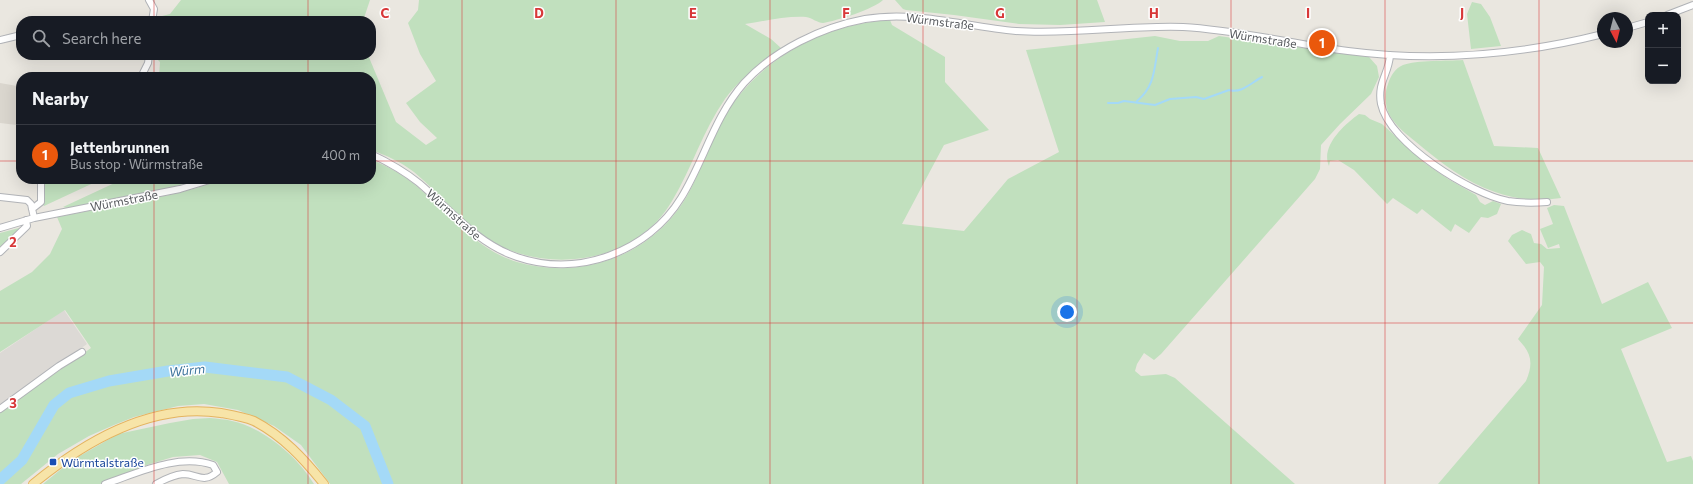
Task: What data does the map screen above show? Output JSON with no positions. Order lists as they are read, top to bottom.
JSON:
{
  "streets": {
    "street": ["Würmstraße"]
  },
  "water": ["Würm"],
  "places": {
    "transit": ["Würmtalstraße"]
  },
  "north": "bottom",
  "page": {
    "map_buttons": ["+", "−"],
    "search": "Search here",
    "pins": "1",
    "heading": "Nearby",
    "list": [
      {
        "mark": "1",
        "name": "Jettenbrunnen",
        "note": "Bus stop · Würmstraße",
        "value": "400 m"
      }
    ]
  },
  "grid": {
    "columns": [
      "C",
      "D",
      "E",
      "F",
      "G",
      "H",
      "I",
      "J"
    ],
    "rows": ["2", "3"]
  }
}
